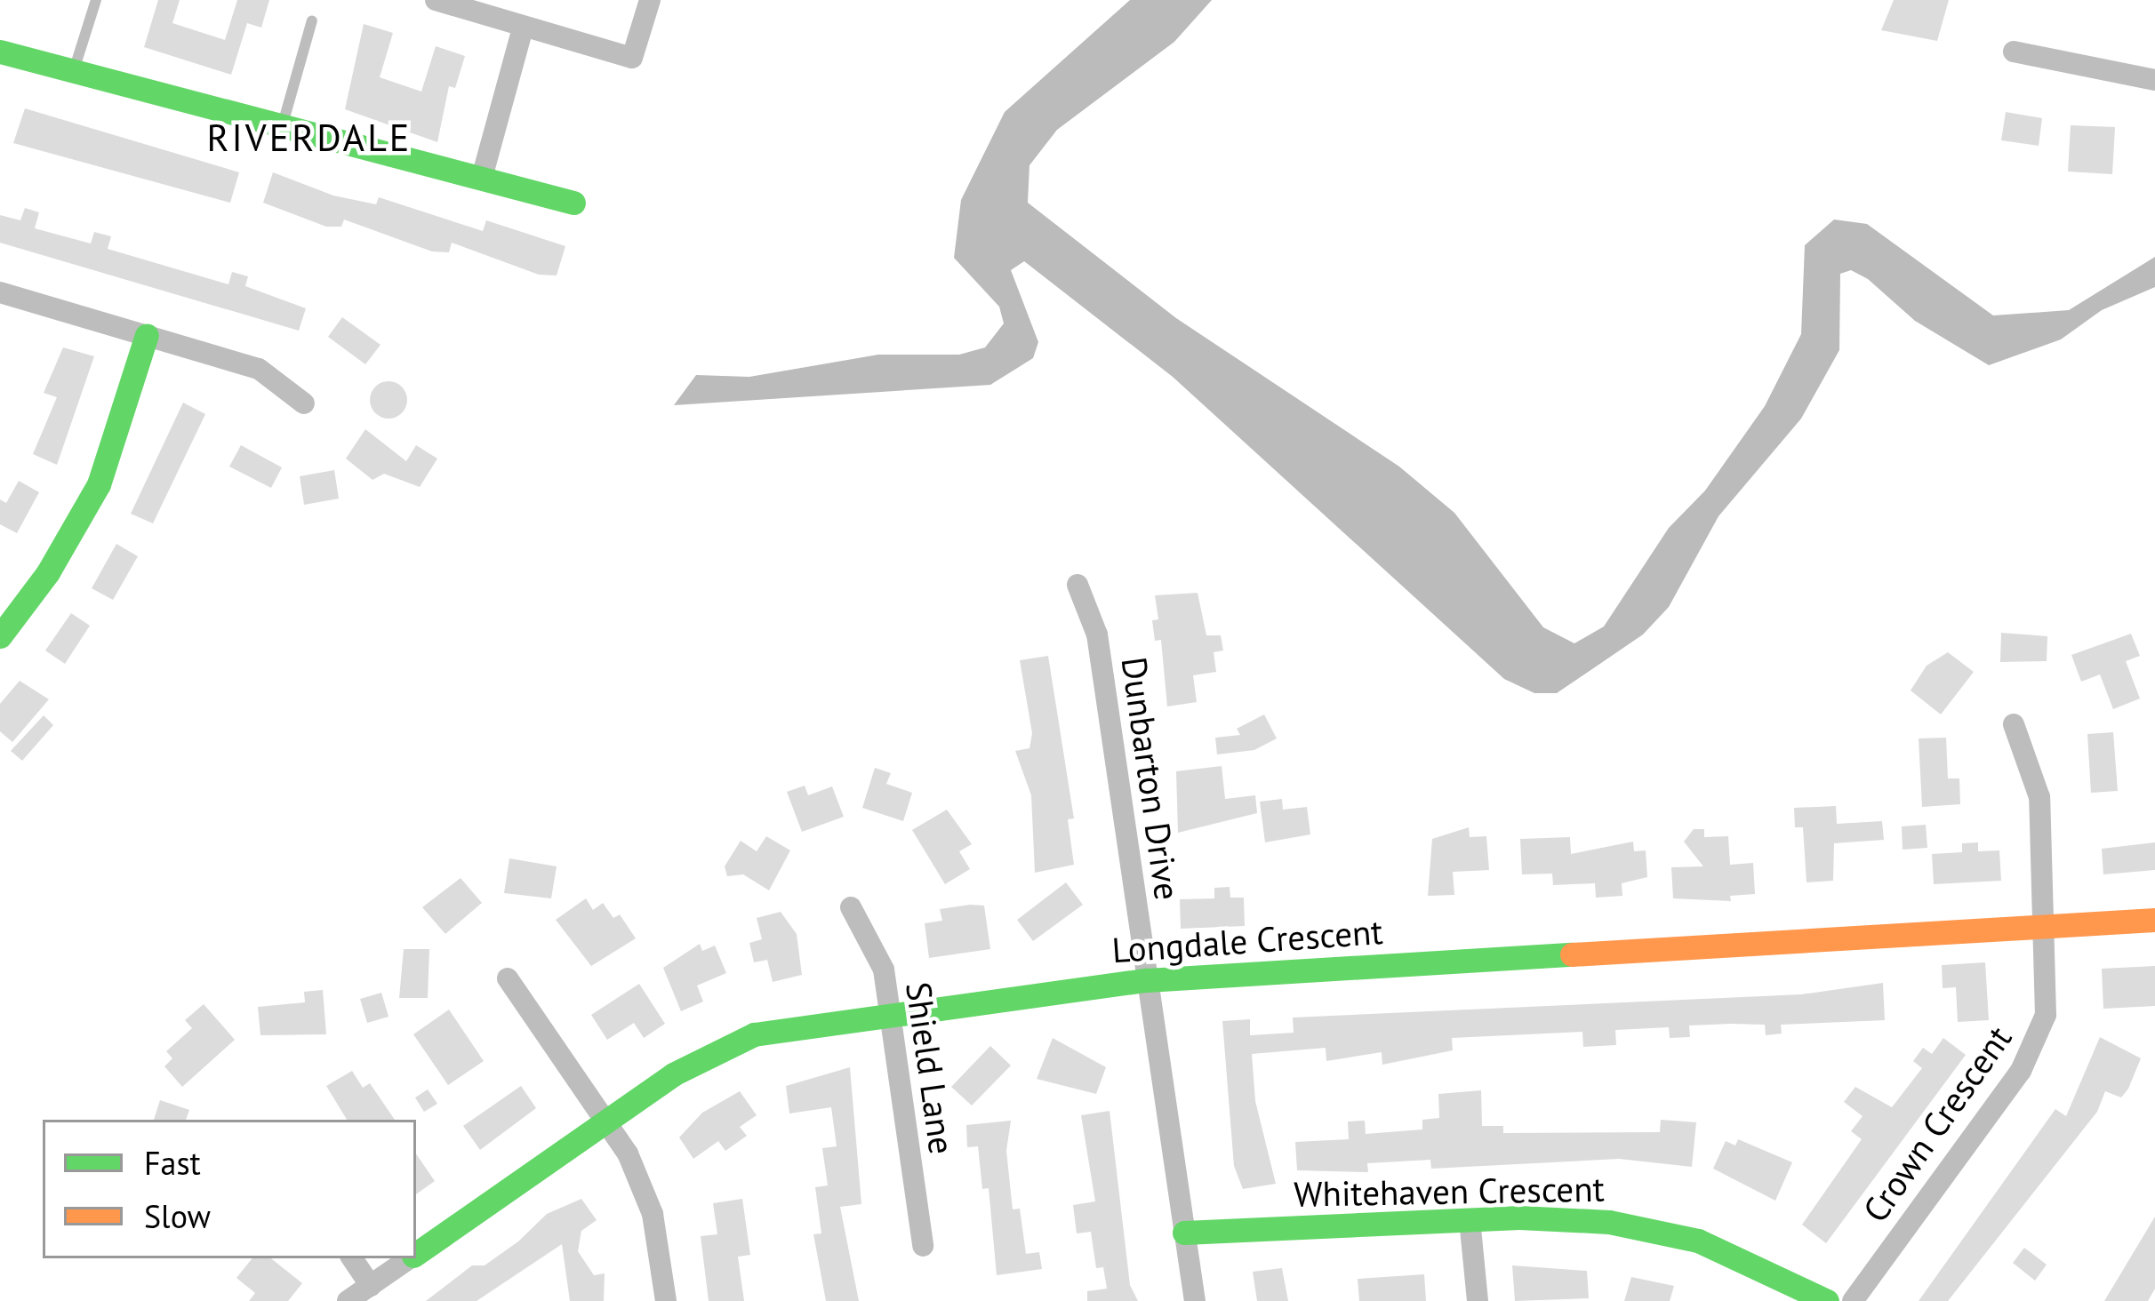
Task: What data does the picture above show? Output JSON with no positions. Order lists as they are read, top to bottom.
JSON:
{
  "streets": {
    "street": [
      "Dunbarton Drive",
      "Longdale Crescent",
      "Shield Lane",
      "Crown Crescent",
      "Whitehaven Crescent"
    ]
  },
  "crossings": [
    ["Dunbarton Drive", "Longdale Crescent"],
    ["Dunbarton Drive", "Whitehaven Crescent"],
    ["Longdale Crescent", "Shield Lane"],
    ["Longdale Crescent", "Crown Crescent"]
  ],
  "districts": ["RIVERDALE"],
  "legend": ["Fast", "Slow"]
}
